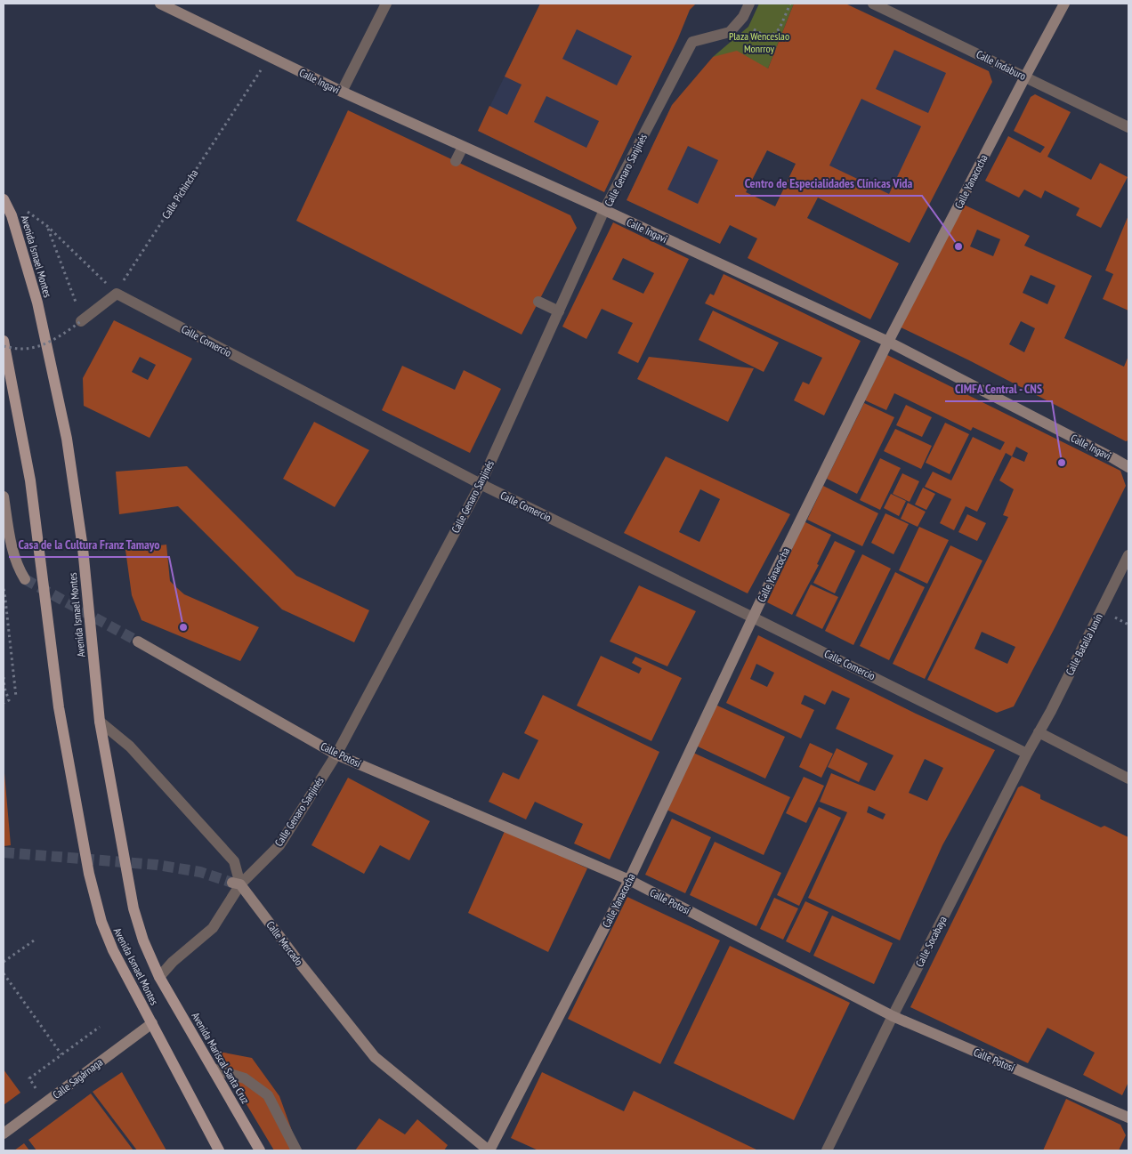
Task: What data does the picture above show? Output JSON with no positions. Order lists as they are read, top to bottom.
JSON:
{
  "streets": {
    "main road": ["Avenida Ismael Montes", "Avenida Mariscal Santa Cruz"],
    "street": [
      "Calle Indaburo",
      "Calle Ingavi",
      "Calle Genaro Sanjinés",
      "Calle Yanacocha",
      "Calle Comercio",
      "Calle Batalla Junín",
      "Calle Potosí",
      "Calle Socabaya",
      "Calle Mercado",
      "Calle Sagárnaga"
    ],
    "path": ["Calle Pichincha"]
  },
  "crossings": [
    ["Calle Indaburo", "Calle Yanacocha"],
    ["Calle Ingavi", "Calle Genaro Sanjinés"],
    ["Calle Ingavi", "Calle Yanacocha"],
    ["Calle Ingavi", "Calle Pichincha"],
    ["Calle Genaro Sanjinés", "Avenida Ismael Montes"],
    ["Calle Genaro Sanjinés", "Calle Comercio"],
    ["Calle Genaro Sanjinés", "Calle Potosí"],
    ["Calle Genaro Sanjinés", "Calle Mercado"],
    ["Calle Genaro Sanjinés", "Avenida Mariscal Santa Cruz"],
    ["Calle Yanacocha", "Calle Comercio"],
    ["Calle Yanacocha", "Calle Potosí"],
    ["Calle Yanacocha", "Calle Mercado"],
    ["Calle Pichincha", "Calle Comercio"],
    ["Avenida Ismael Montes", "Calle Mercado"],
    ["Avenida Ismael Montes", "Avenida Mariscal Santa Cruz"],
    ["Avenida Ismael Montes", "Calle Sagárnaga"],
    ["Calle Comercio", "Calle Socabaya"],
    ["Calle Batalla Junín", "Calle Socabaya"],
    ["Calle Potosí", "Calle Socabaya"]
  ],
  "parks": ["Plaza Wenceslao Monrroy"],
  "places": ["Centro de Especialidades Clínicas Vida", "CIMFA Central - CNS", "Casa de la Cultura Franz Tamayo"]
}
